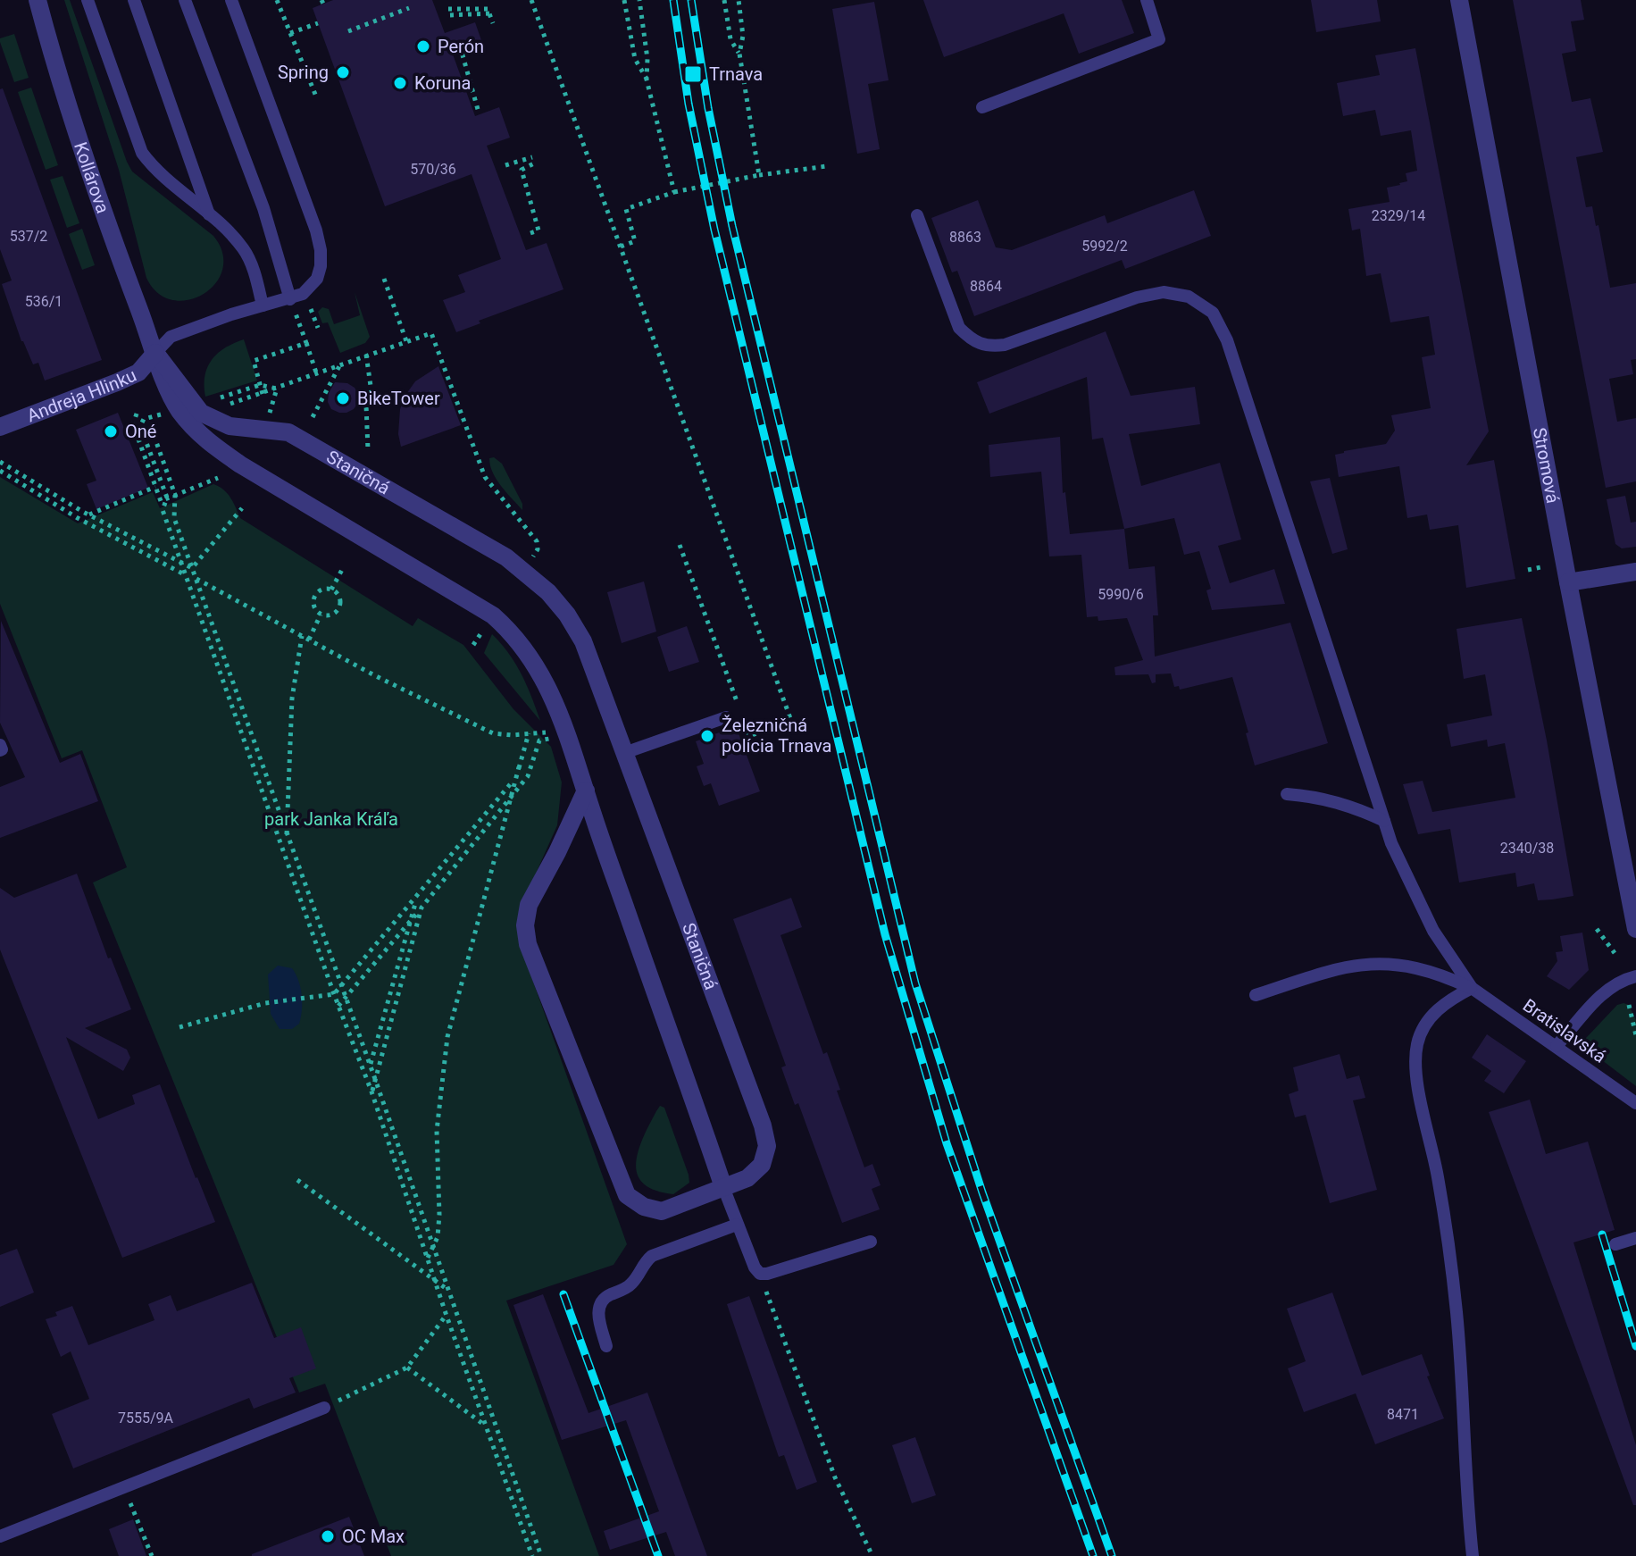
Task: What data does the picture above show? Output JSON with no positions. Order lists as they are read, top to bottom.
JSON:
{
  "streets": {
    "street": [
      "Kollárova",
      "Andreja Hlinku",
      "Stromová",
      "Staničná"
    ],
    "lane": ["Bratislavská"]
  },
  "crossings": [
    ["Kollárova", "Andreja Hlinku"],
    ["Kollárova", "Staničná"],
    ["Andreja Hlinku", "Staničná"]
  ],
  "parks": ["park Janka Kráľa"],
  "places": {
    "other": [
      "Perón",
      "Spring",
      "Koruna",
      "BikeTower",
      "Oné",
      "Železničná polícia Trnava",
      "OC Max"
    ],
    "transit": ["Trnava"]
  },
  "house_numbers": [
    "570/36",
    "2329/14",
    "537/2",
    "8863",
    "5992/2",
    "8864",
    "536/1",
    "5990/6",
    "2340/38",
    "8471",
    "7555/9A"
  ]
}
